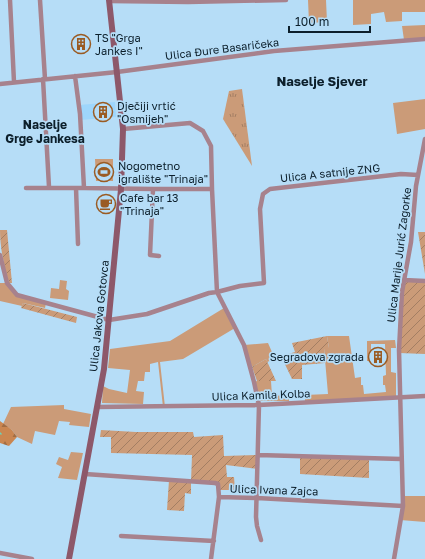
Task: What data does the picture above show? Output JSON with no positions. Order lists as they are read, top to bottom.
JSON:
{
  "streets": {
    "street": [
      "Ulica Đure Basaričeka",
      "Ulica A satnije ZNG",
      "Ulica Marije Jurić Zagorke",
      "Ulica Jakova Gotovca",
      "Ulica Kamila Kolba",
      "Ulica Ivana Zajca"
    ]
  },
  "crossings": [
    ["Ulica Đure Basaričeka", "Ulica Jakova Gotovca"],
    ["Ulica A satnije ZNG", "Ulica Marije Jurić Zagorke"],
    ["Ulica Marije Jurić Zagorke", "Ulica Kamila Kolba"],
    ["Ulica Marije Jurić Zagorke", "Ulica Ivana Zajca"],
    ["Ulica Jakova Gotovca", "Ulica Kamila Kolba"],
    ["Ulica Jakova Gotovca", "Ulica Ivana Zajca"]
  ],
  "districts": ["Naselje Sjever", "Naselje Grge Jankesa"],
  "places": {
    "building": ["TS \"Grga Jankes I\"", "Dječiji vrtić \"Osmijeh\"", "Segradova zgrada"],
    "sports": ["Nogometno igralište \"Trinaja\""],
    "cafe": ["Cafe bar 13 \"Trinaja\""]
  },
  "scale_bar": "100 m"
}
